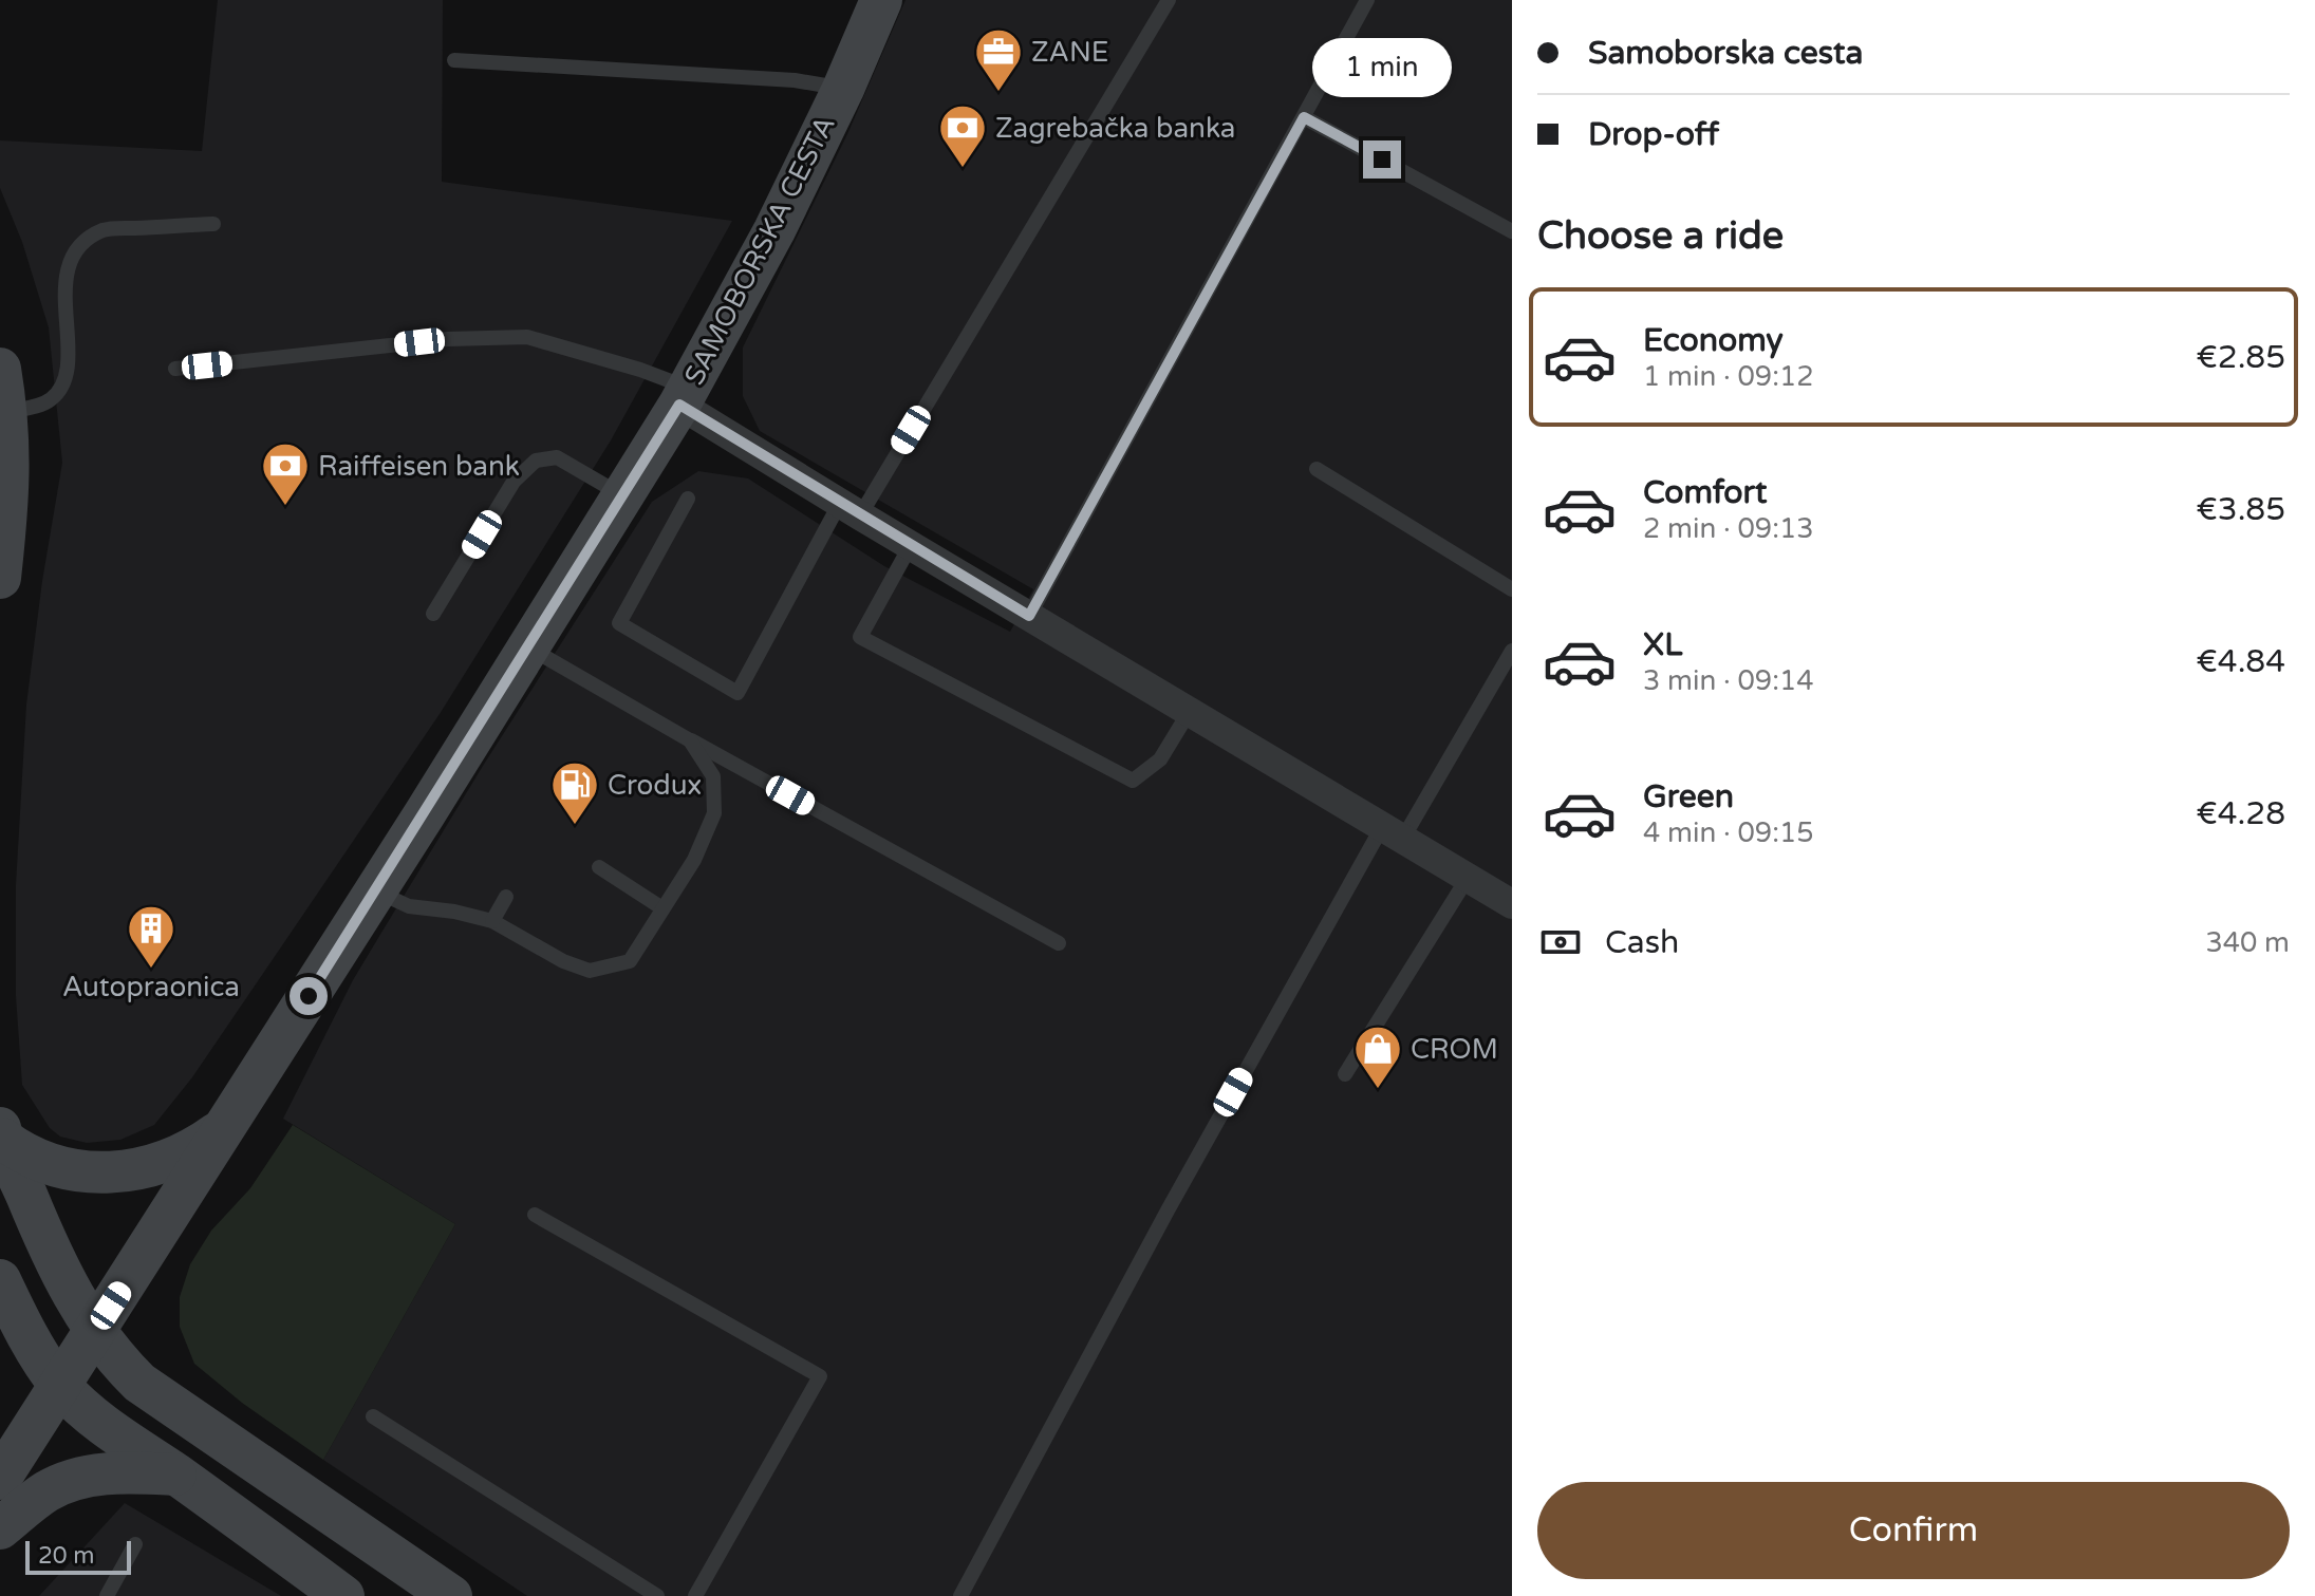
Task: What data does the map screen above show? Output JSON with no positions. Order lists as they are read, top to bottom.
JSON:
{
  "streets": {
    "main road": ["SAMOBORSKA CESTA"]
  },
  "places": {
    "office": ["ZANE"],
    "bank": ["Zagrebačka banka", "Raiffeisen bank"],
    "fuel station": ["Crodux"],
    "building": ["Autopraonica"],
    "shop": ["CROM"]
  },
  "scale_bar": "20 m",
  "page": {
    "banner": ["Samoborska cesta", "Drop-off"],
    "bubble": "1 min",
    "heading": "Choose a ride",
    "list": [
      {
        "name": "Economy",
        "note": "1 min · 09:12",
        "value": "€2.85"
      },
      {
        "name": "Comfort",
        "note": "2 min · 09:13",
        "value": "€3.85"
      },
      {
        "name": "XL",
        "note": "3 min · 09:14",
        "value": "€4.84"
      },
      {
        "name": "Green",
        "note": "4 min · 09:15",
        "value": "€4.28"
      }
    ],
    "pay": ["Cash", "340 m"],
    "buttons": "Confirm",
    "scale": "20 m"
  }
}
